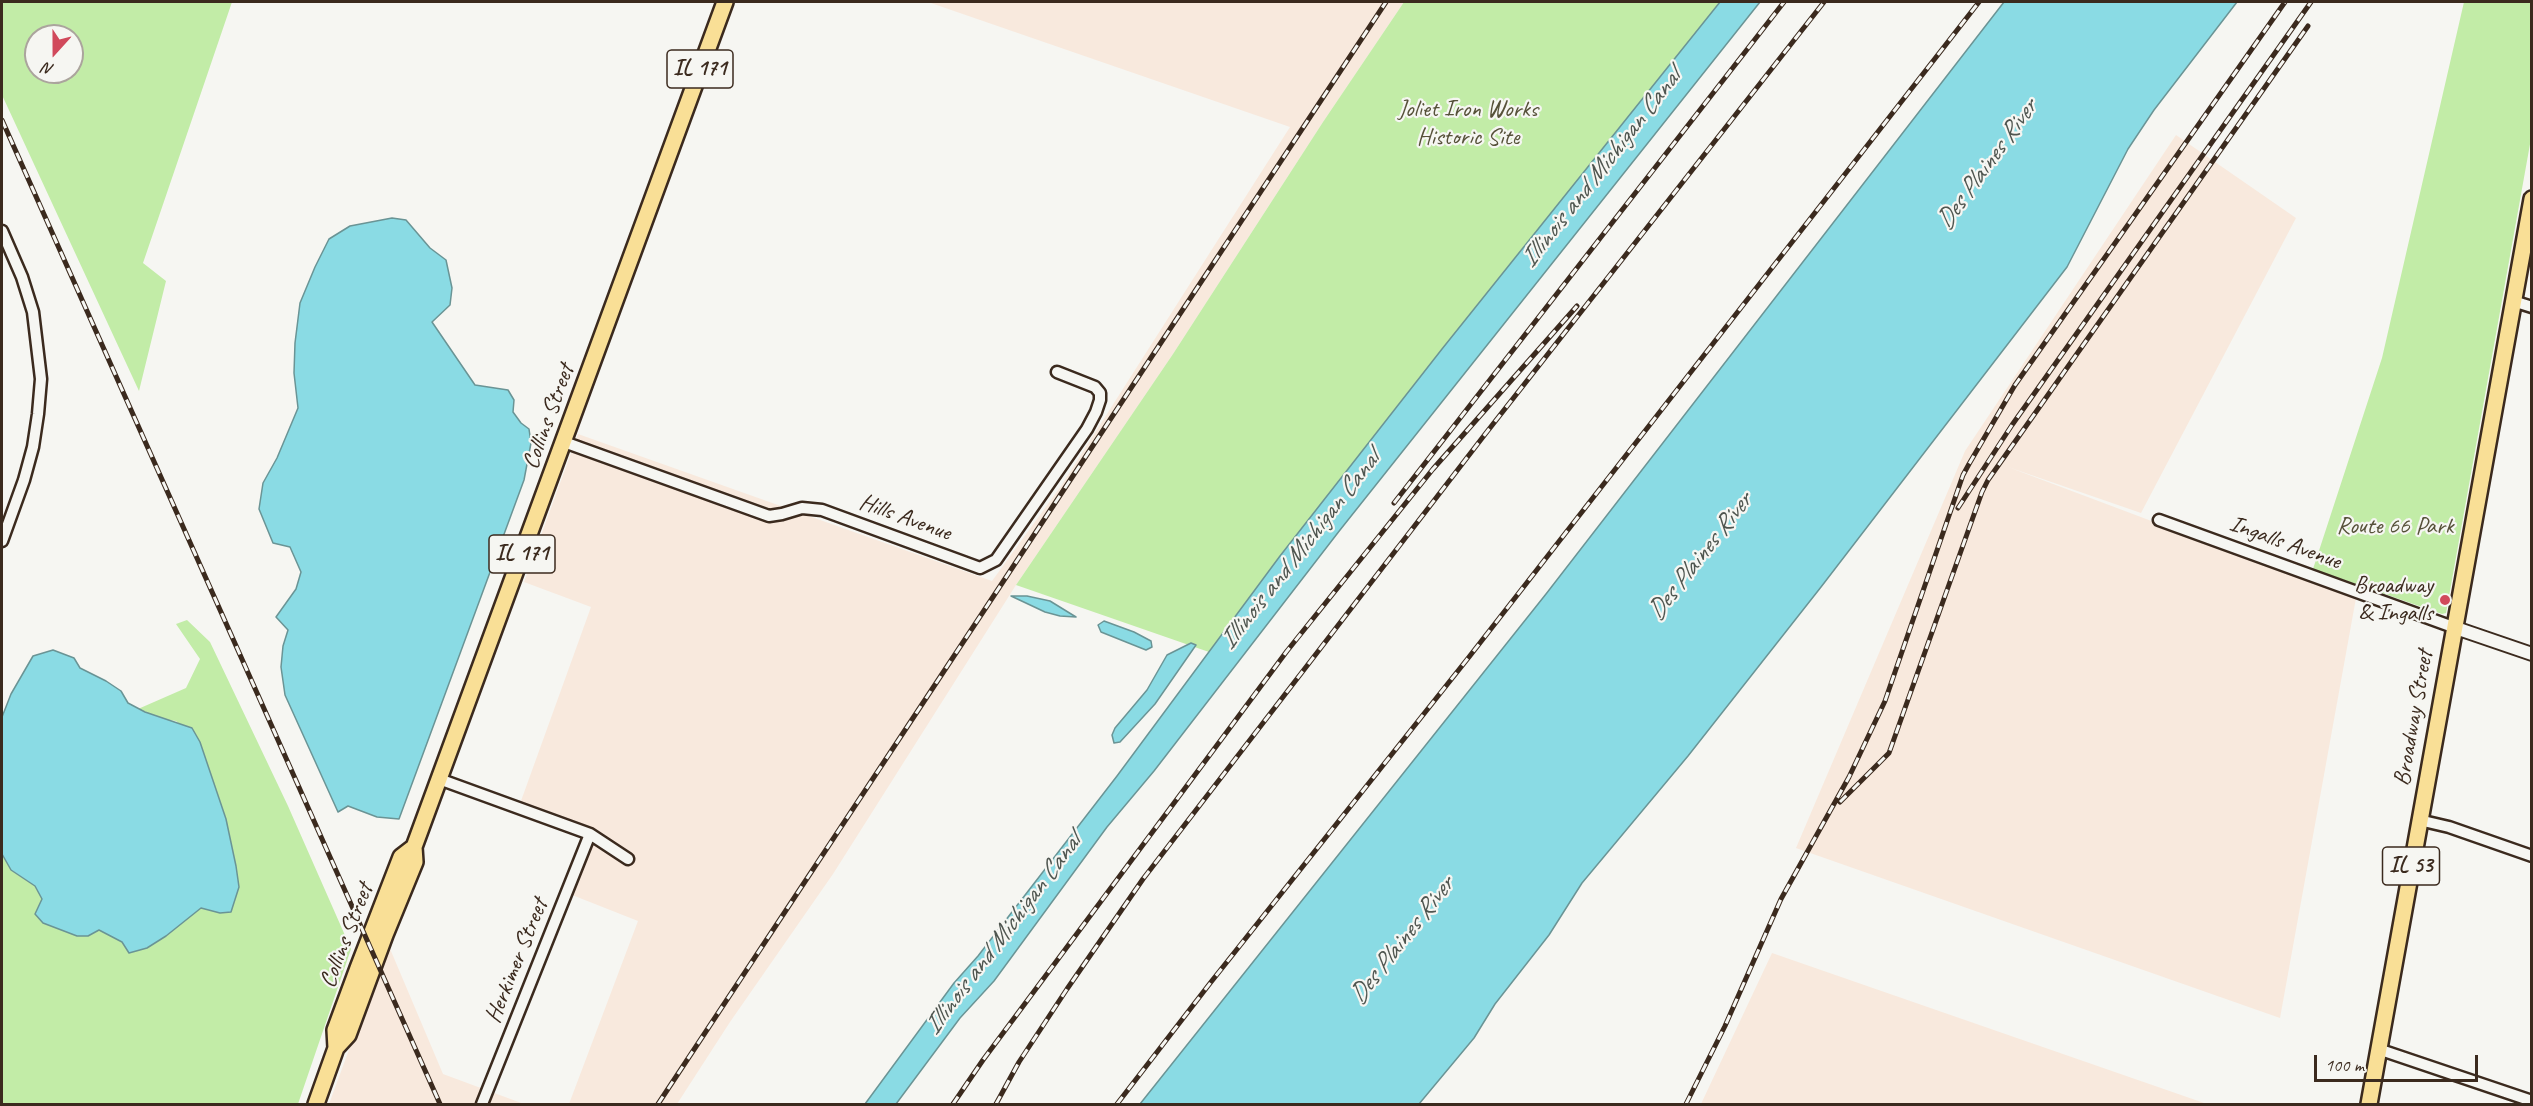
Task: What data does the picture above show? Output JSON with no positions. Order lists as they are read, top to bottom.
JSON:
{
  "streets": {
    "main road": [
      "IL 171",
      "Collins Street",
      "Broadway Street",
      "IL 53"
    ],
    "street": ["Hills Avenue", "Ingalls Avenue", "Herkimer Street"]
  },
  "crossings": [
    ["Collins Street", "Hills Avenue"],
    ["Ingalls Avenue", "Broadway Street"]
  ],
  "water": ["Des Plaines River", "Illinois and Michigan Canal"],
  "parks": ["Joliet Iron Works Historic Site", "Route 66 Park"],
  "places": ["Broadway & Ingalls"],
  "scale_bar": "100 m",
  "north": "bottom"
}
